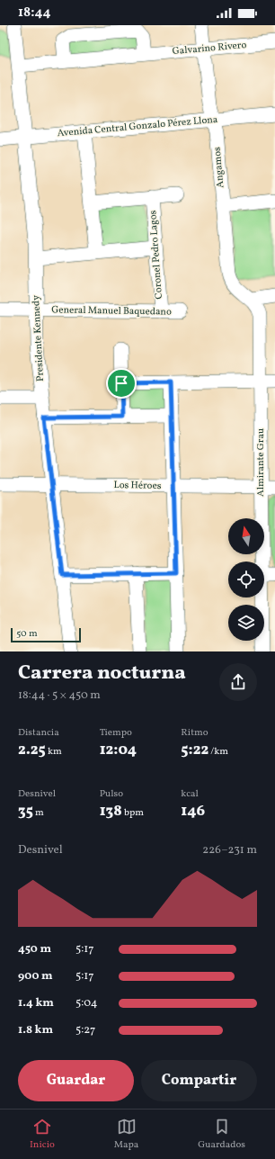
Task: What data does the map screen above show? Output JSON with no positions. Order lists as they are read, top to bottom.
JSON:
{
  "streets": {
    "street": [
      "Galvarino Rivero",
      "Avenida Central Gonzalo Pérez Llona",
      "Angamos",
      "Coronel Pedro Lagos",
      "General Manuel Baquedano",
      "Presidente Kennedy",
      "Almirante Grau",
      "Los Héroes"
    ]
  },
  "crossings": [
    ["Galvarino Rivero", "Angamos"],
    ["Galvarino Rivero", "Presidente Kennedy"],
    ["Avenida Central Gonzalo Pérez Llona", "Angamos"],
    ["Avenida Central Gonzalo Pérez Llona", "Presidente Kennedy"],
    ["Angamos", "Almirante Grau"],
    ["Coronel Pedro Lagos", "General Manuel Baquedano"],
    ["General Manuel Baquedano", "Presidente Kennedy"],
    ["Presidente Kennedy", "Los Héroes"],
    ["Almirante Grau", "Los Héroes"]
  ],
  "scale_bar": "50 m",
  "north": "top",
  "page": {
    "status": "18:44",
    "scale": "50 m",
    "heading": ["Carrera nocturna", "18:44 · 5 × 450 m"],
    "stats": [
      ["Distancia", "2.25 km"],
      ["Tiempo", "12:04"],
      ["Ritmo", "5:22 /km"],
      ["Desnivel", "35 m"],
      ["Pulso", "138 bpm"],
      ["kcal", "146"]
    ],
    "chart": ["Desnivel", "226–231 m"],
    "list": [
      {
        "name": "450 m",
        "note": "5:17"
      },
      {
        "name": "900 m",
        "note": "5:17"
      },
      {
        "name": "1.4 km",
        "note": "5:04"
      },
      {
        "name": "1.8 km",
        "note": "5:27"
      }
    ],
    "buttons": ["Guardar", "Compartir"],
    "tabs": ["Inicio", "Mapa", "Guardados"]
  }
}
